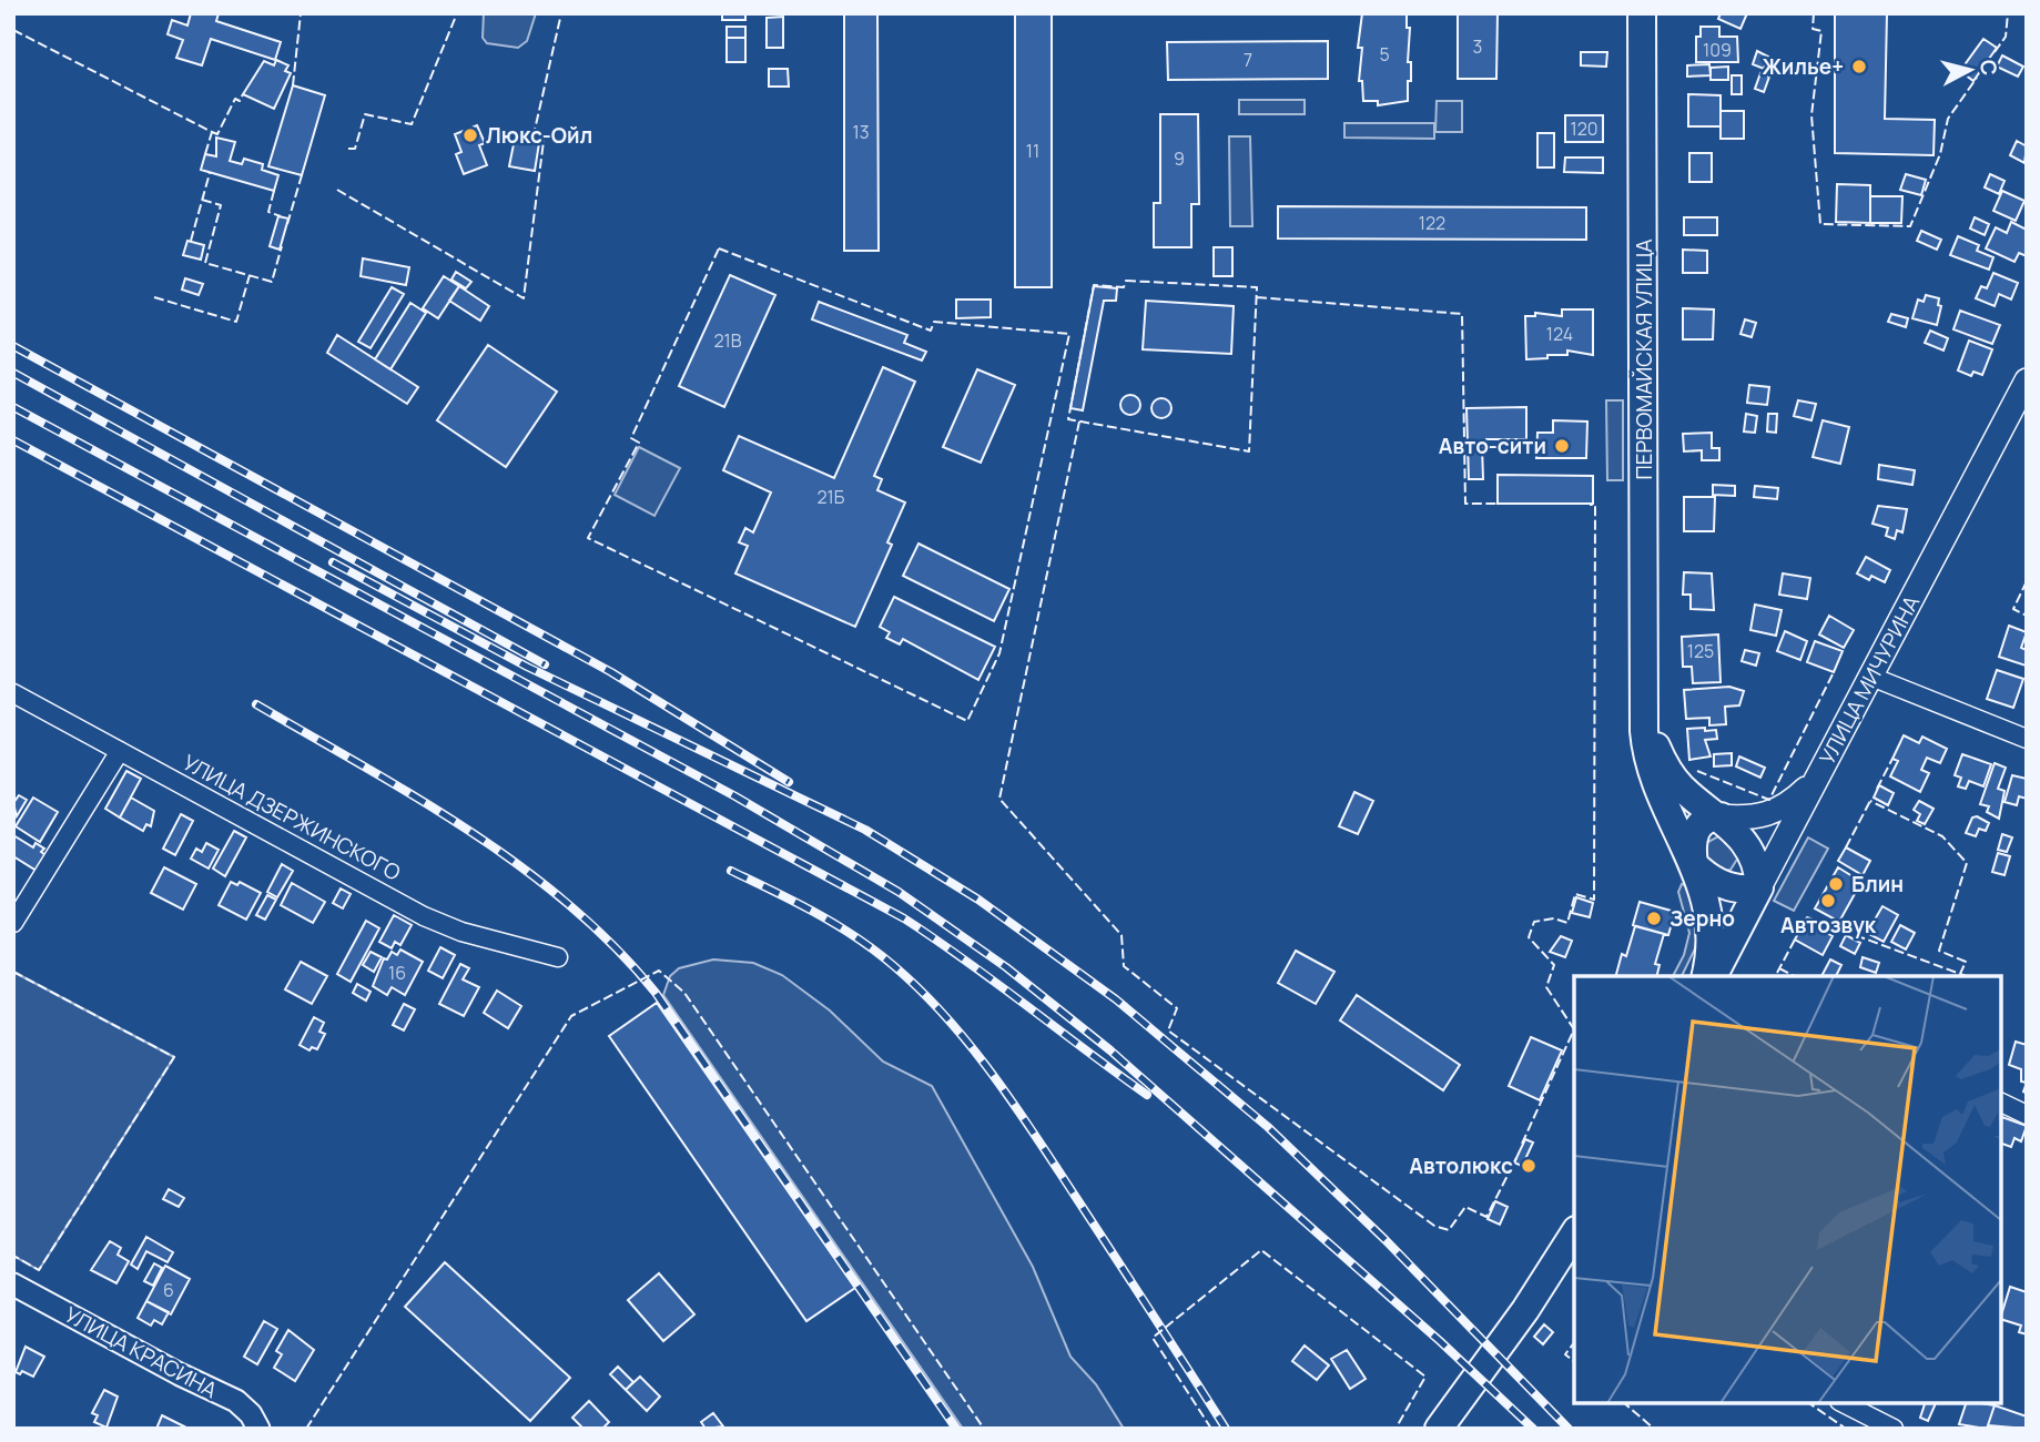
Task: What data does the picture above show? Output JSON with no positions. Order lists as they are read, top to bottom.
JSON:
{
  "streets": {
    "main road": ["ПЕРВОМАЙСКАЯ УЛИЦА", "УЛИЦА МИЧУРИНА"],
    "street": ["УЛИЦА ДЗЕРЖИНСКОГО", "УЛИЦА КРАСИНА"]
  },
  "crossings": [
    ["ПЕРВОМАЙСКАЯ УЛИЦА", "УЛИЦА МИЧУРИНА"]
  ],
  "places": [
    "Жилье+",
    "Люкс-Ойл",
    "Авто-сити",
    "Блин",
    "Автозвук",
    "Зерно",
    "Автолюкс"
  ],
  "house_numbers": [
    "3",
    "109",
    "5",
    "7",
    "120",
    "13",
    "11",
    "9",
    "122",
    "124",
    "21В",
    "21Б",
    "125",
    "16",
    "6"
  ],
  "north": "right"
}
